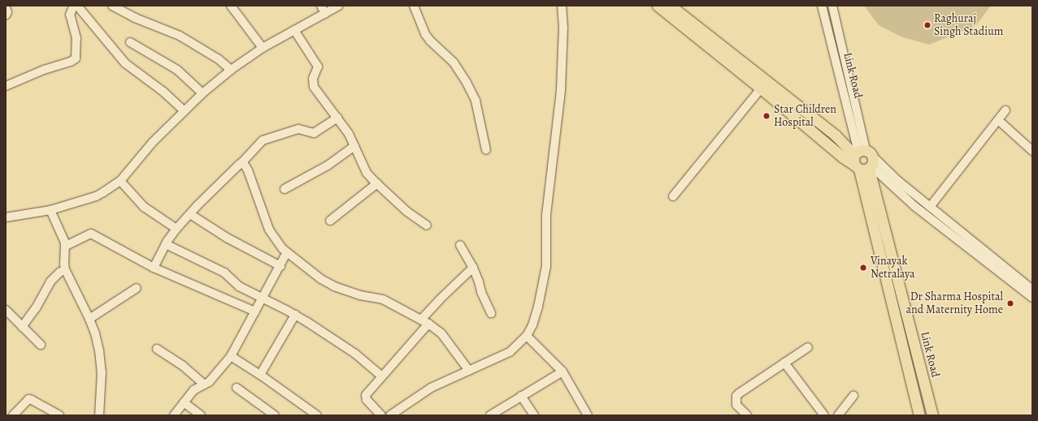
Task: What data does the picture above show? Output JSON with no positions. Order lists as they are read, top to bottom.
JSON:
{
  "streets": {
    "main road": ["Link Road"]
  },
  "places": [
    "Raghuraj Singh Stadium",
    "Star Children Hospital",
    "Vinayak Netralaya",
    "Dr Sharma Hospital and Maternity Home"
  ]
}
